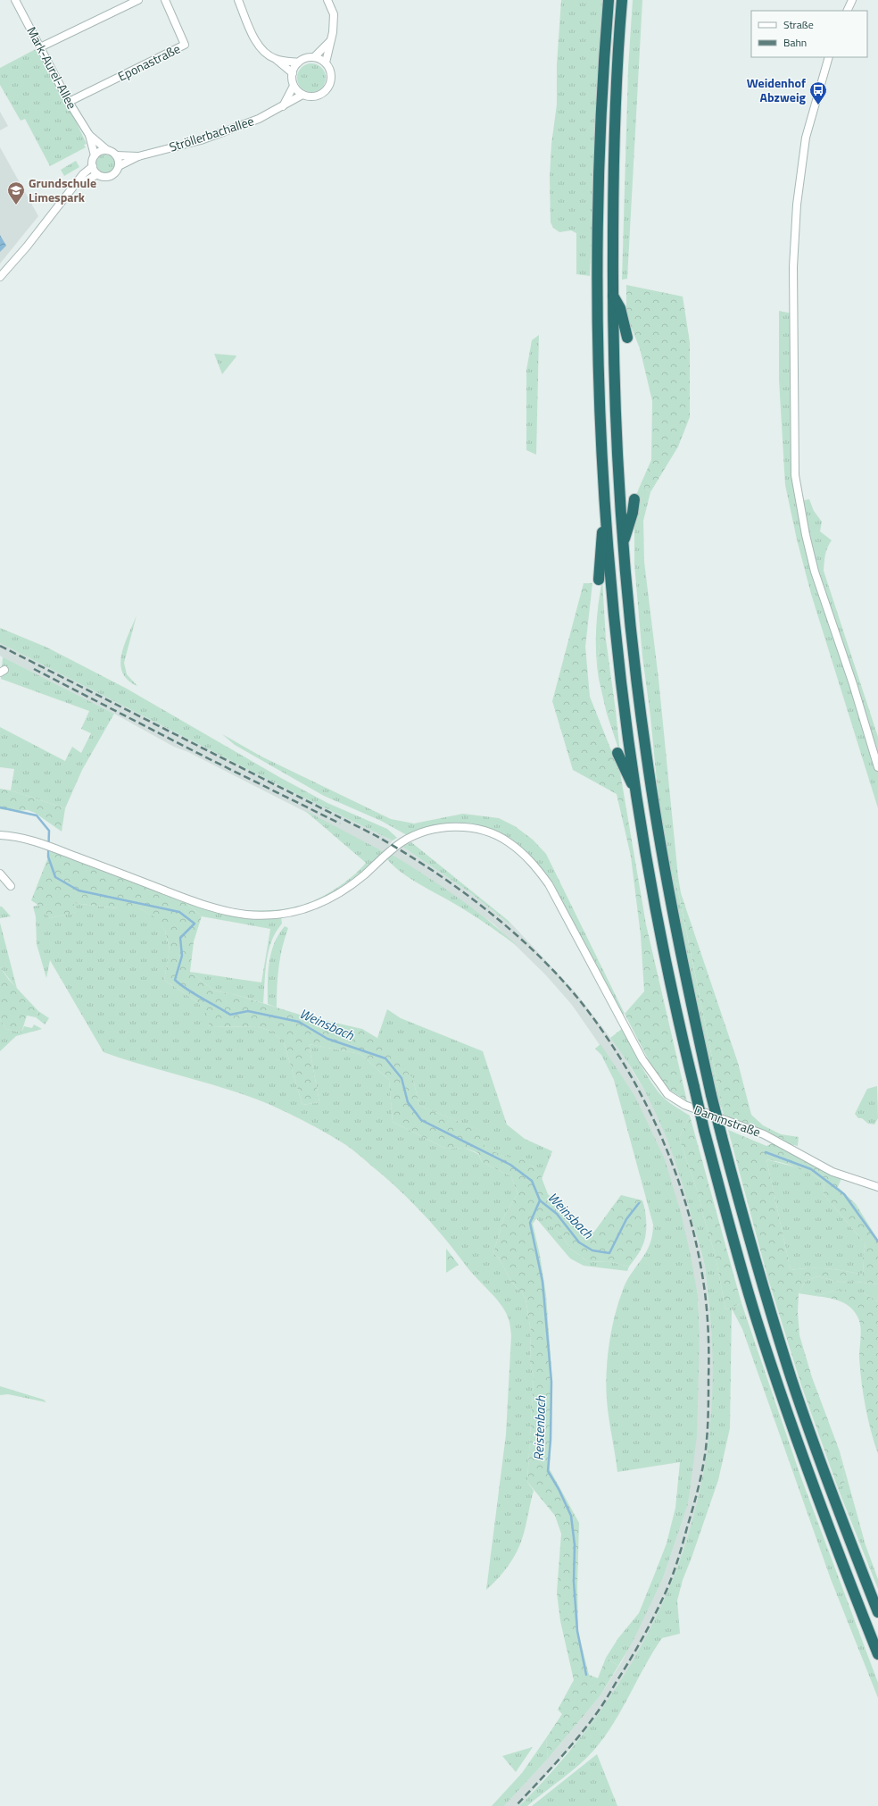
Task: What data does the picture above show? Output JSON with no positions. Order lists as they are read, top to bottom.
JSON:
{
  "streets": {
    "street": [
      "Eponastraße",
      "Mark-Aurel-Allee",
      "Ströllerbachallee",
      "Dammstraße"
    ]
  },
  "crossings": [
    ["Eponastraße", "Mark-Aurel-Allee"],
    ["Mark-Aurel-Allee", "Ströllerbachallee"]
  ],
  "water": ["Weinsbach", "Reistenbach"],
  "places": {
    "bus stop": ["Weidenhof Abzweig"],
    "school or university": ["Grundschule Limespark"]
  },
  "legend": ["Straße", "Bahn"]
}
